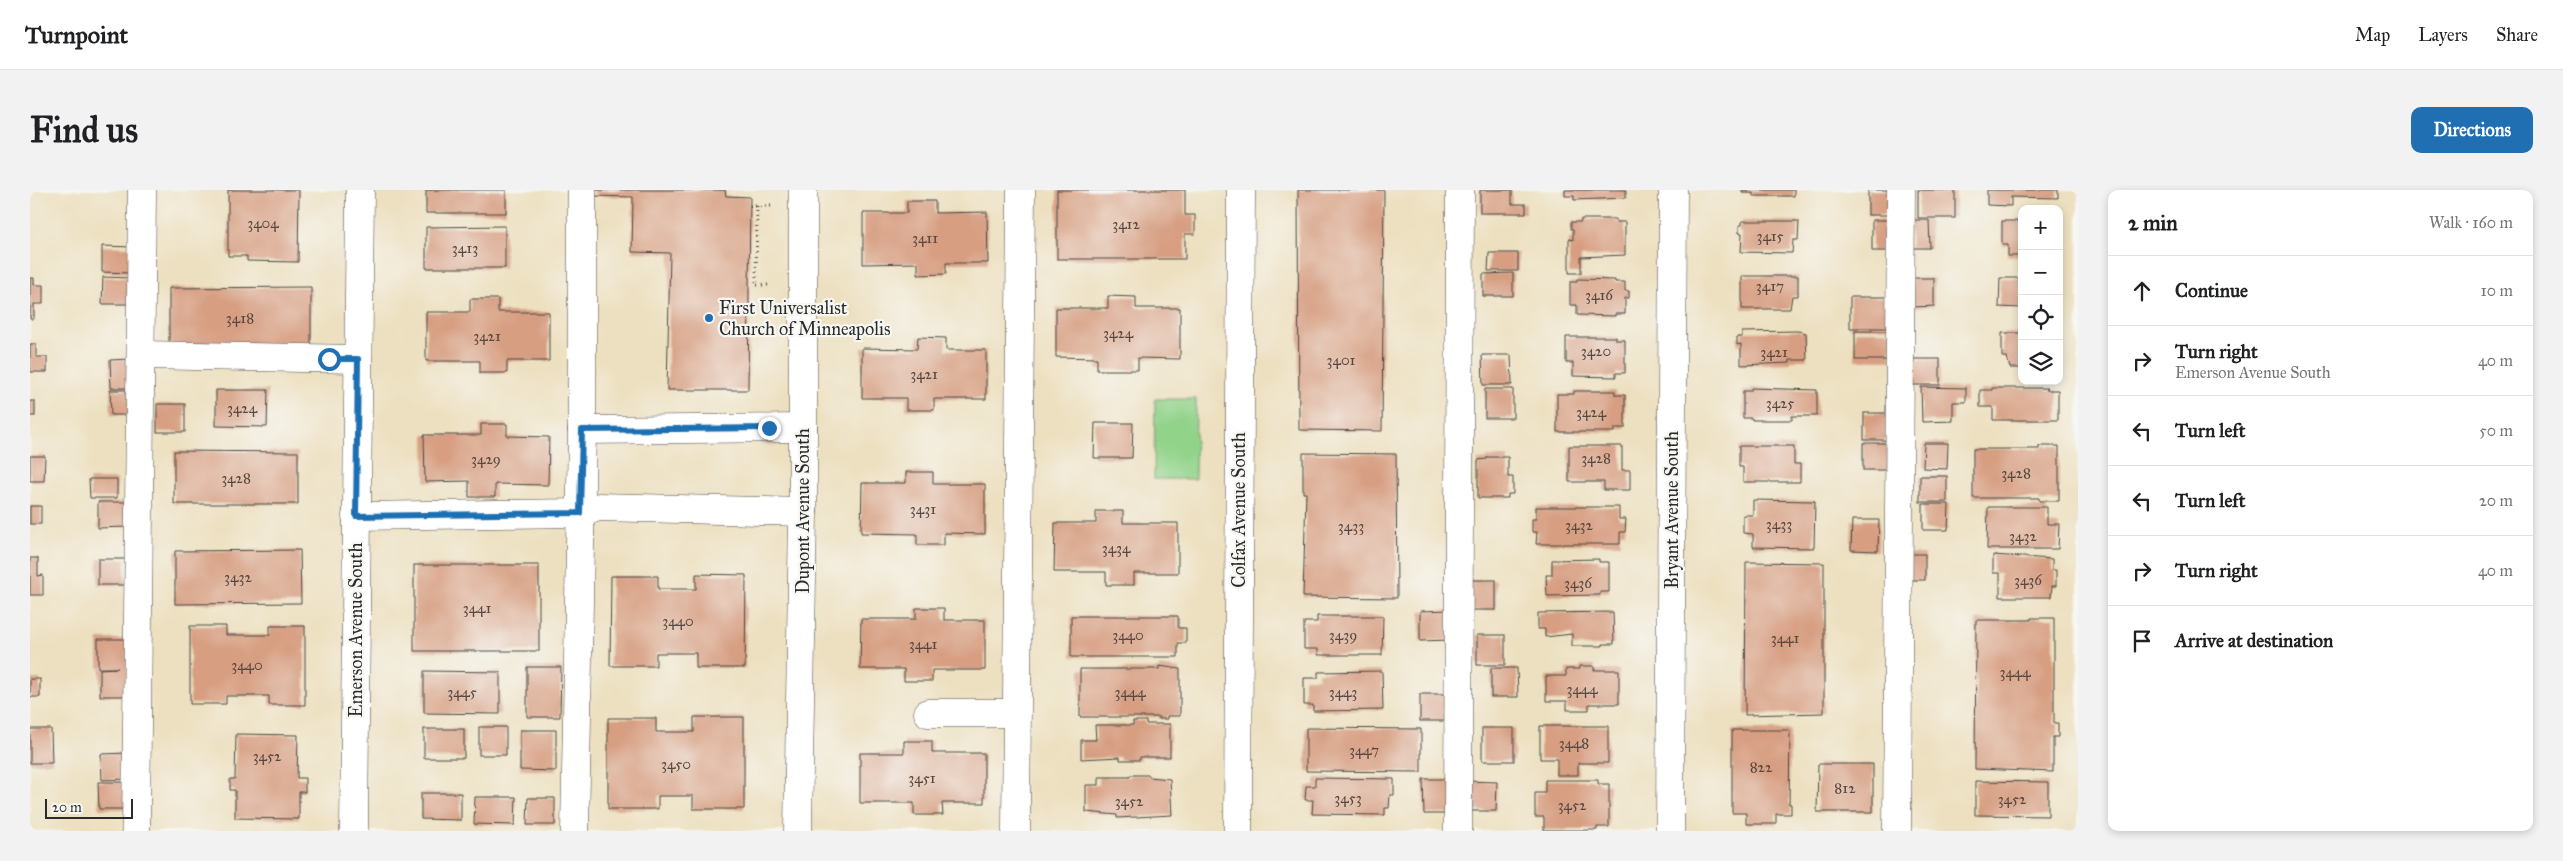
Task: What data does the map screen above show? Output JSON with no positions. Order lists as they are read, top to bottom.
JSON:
{
  "streets": {
    "street": [
      "Colfax Avenue South",
      "Bryant Avenue South",
      "Dupont Avenue South",
      "Emerson Avenue South"
    ]
  },
  "places": ["First Universalist Church of Minneapolis"],
  "house_numbers": [
    "3404",
    "3412",
    "3415",
    "3411",
    "3413",
    "3417",
    "3416",
    "3418",
    "3424",
    "3421",
    "3420",
    "3421",
    "3401",
    "3421",
    "3425",
    "3424",
    "3424",
    "3428",
    "3429",
    "3428",
    "3428",
    "3431",
    "3433",
    "3432",
    "3433",
    "3432",
    "3434",
    "3432",
    "3436",
    "3436",
    "3441",
    "3440",
    "3440",
    "3439",
    "3441",
    "3441",
    "3440",
    "3444",
    "3444",
    "3445",
    "3444",
    "3443",
    "3448",
    "3447",
    "3452",
    "3450",
    "822",
    "3451",
    "812",
    "3453",
    "3452",
    "3452",
    "3452"
  ],
  "scale_bar": "20 m",
  "page": {
    "header": "Turnpoint",
    "nav": ["Map", "Layers", "Share"],
    "buttons": "Directions",
    "title": "Find us",
    "heading": ["2 min", "Walk · 160 m"],
    "map_buttons": ["+", "−"],
    "list": [
      ["Continue", "10 m"],
      ["Turn right", "Emerson Avenue South", "40 m"],
      ["Turn left", "50 m"],
      ["Turn left", "20 m"],
      ["Turn right", "40 m"],
      "Arrive at destination"
    ],
    "scale": "20 m"
  }
}
